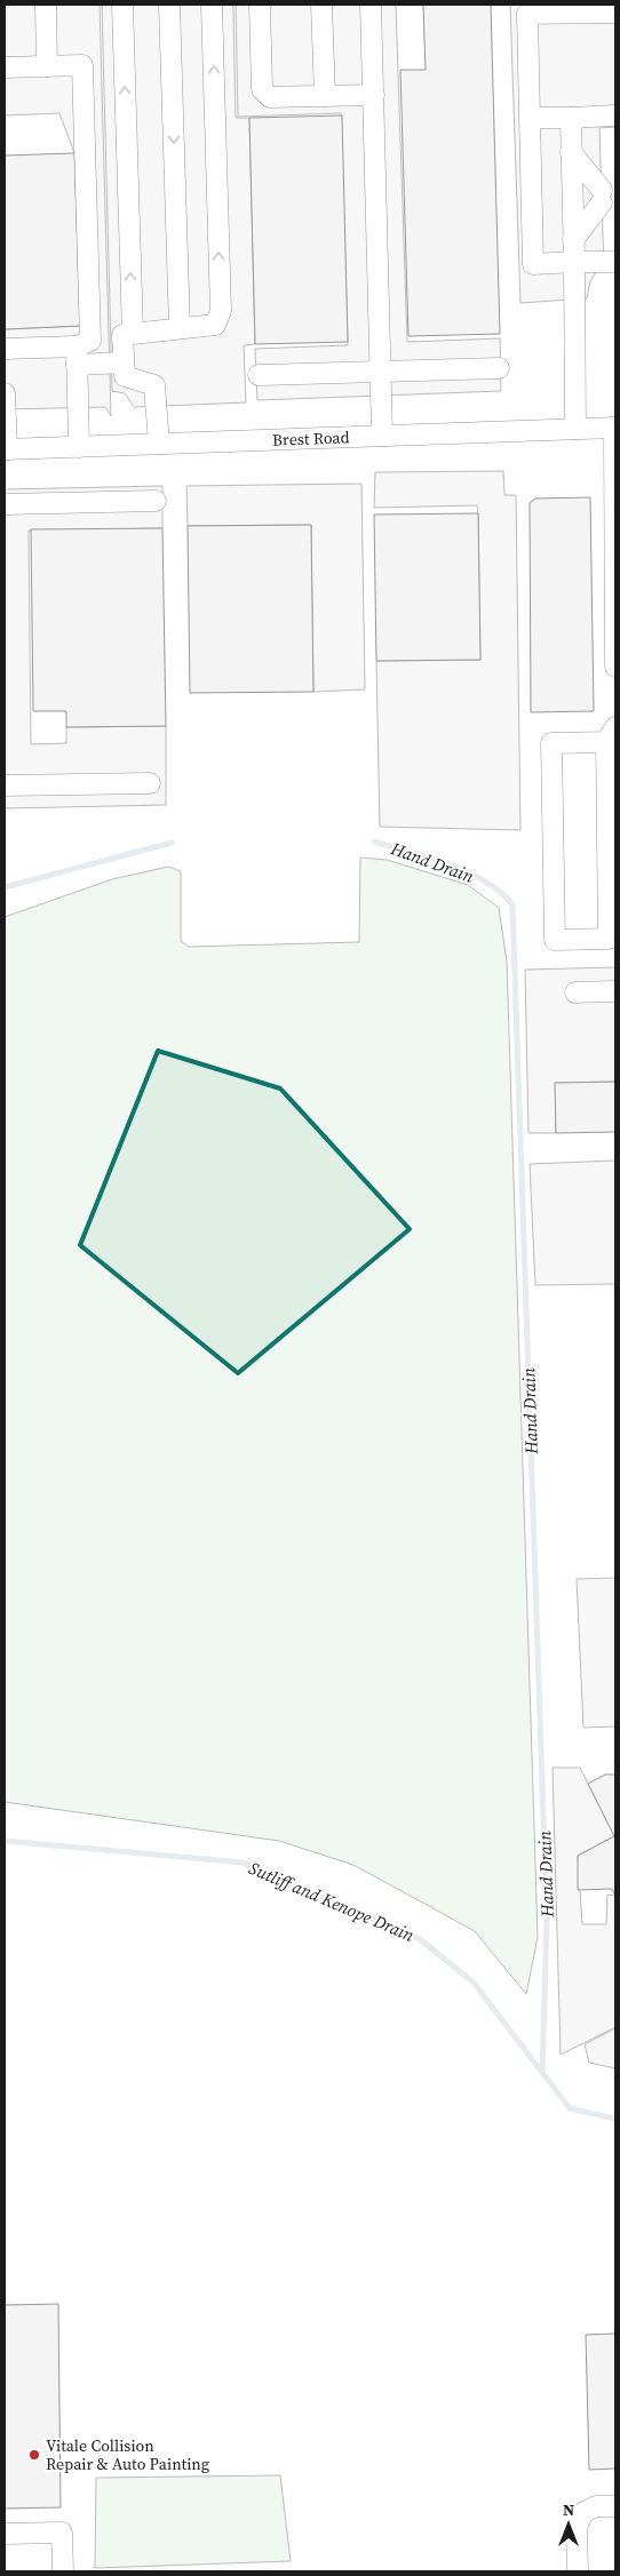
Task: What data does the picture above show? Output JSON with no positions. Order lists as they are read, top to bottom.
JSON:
{
  "streets": {
    "street": ["Brest Road"]
  },
  "water": ["Hand Drain", "Sutliff and Kenope Drain"],
  "places": ["Vitale Collision Repair & Auto Painting"],
  "north": "top"
}
